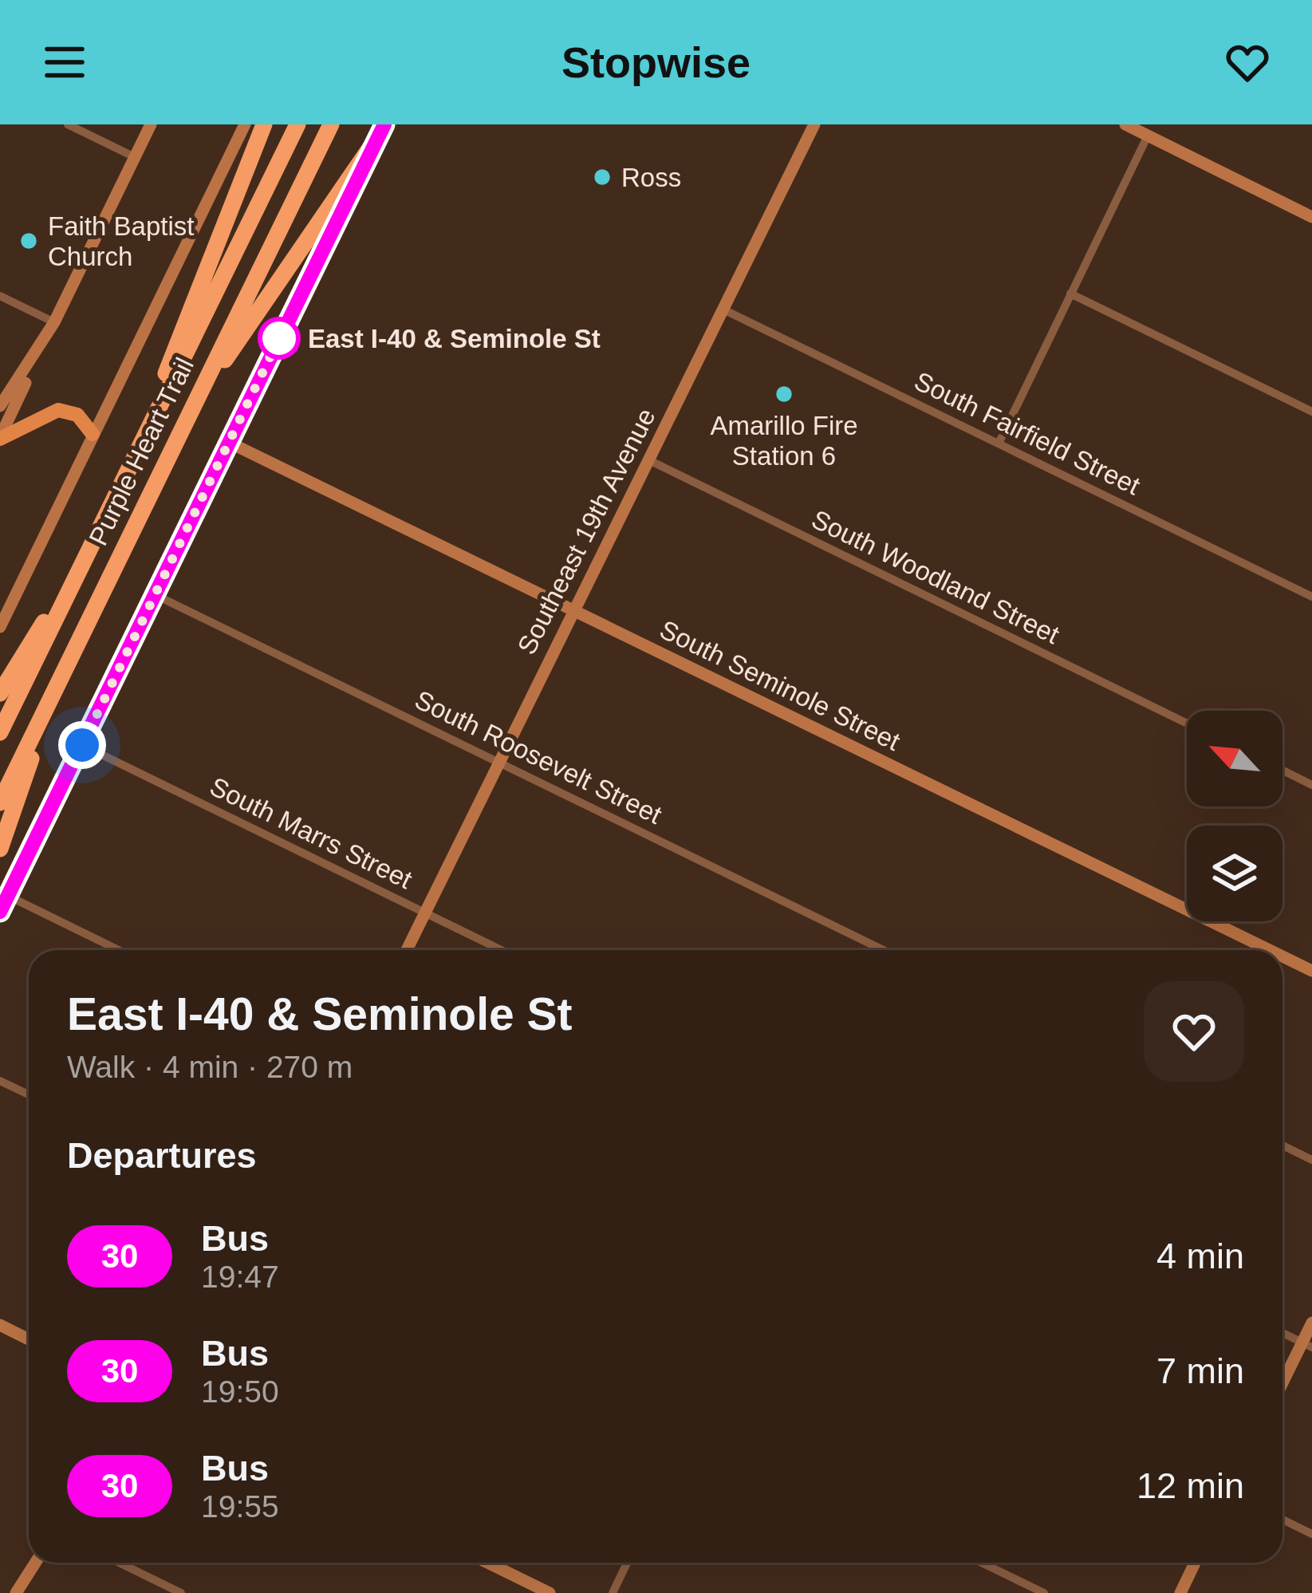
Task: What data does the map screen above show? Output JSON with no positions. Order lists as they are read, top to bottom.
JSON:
{
  "streets": {
    "highway": ["Purple Heart Trail"],
    "street": [
      "South Fairfield Street",
      "Southeast 19th Avenue",
      "South Woodland Street",
      "South Seminole Street",
      "South Roosevelt Street",
      "South Marrs Street"
    ]
  },
  "crossings": [
    ["South Fairfield Street", "Southeast 19th Avenue"],
    ["Southeast 19th Avenue", "South Woodland Street"],
    ["Southeast 19th Avenue", "South Seminole Street"],
    ["Southeast 19th Avenue", "South Roosevelt Street"],
    ["Southeast 19th Avenue", "South Marrs Street"]
  ],
  "places": [
    "Ross",
    "Faith Baptist Church",
    "East I-40 & Seminole St",
    "Amarillo Fire Station 6"
  ],
  "lines": ["bus line 30"],
  "north": "top left",
  "page": {
    "header": "Stopwise",
    "heading": [
      ["East I-40 & Seminole St", "Walk · 4 min · 270 m"],
      "Departures"
    ],
    "list": [
      {
        "mark": "30",
        "name": "Bus",
        "note": "19:47",
        "value": "4 min"
      },
      {
        "mark": "30",
        "name": "Bus",
        "note": "19:50",
        "value": "7 min"
      },
      {
        "mark": "30",
        "name": "Bus",
        "note": "19:55",
        "value": "12 min"
      }
    ]
  }
}
